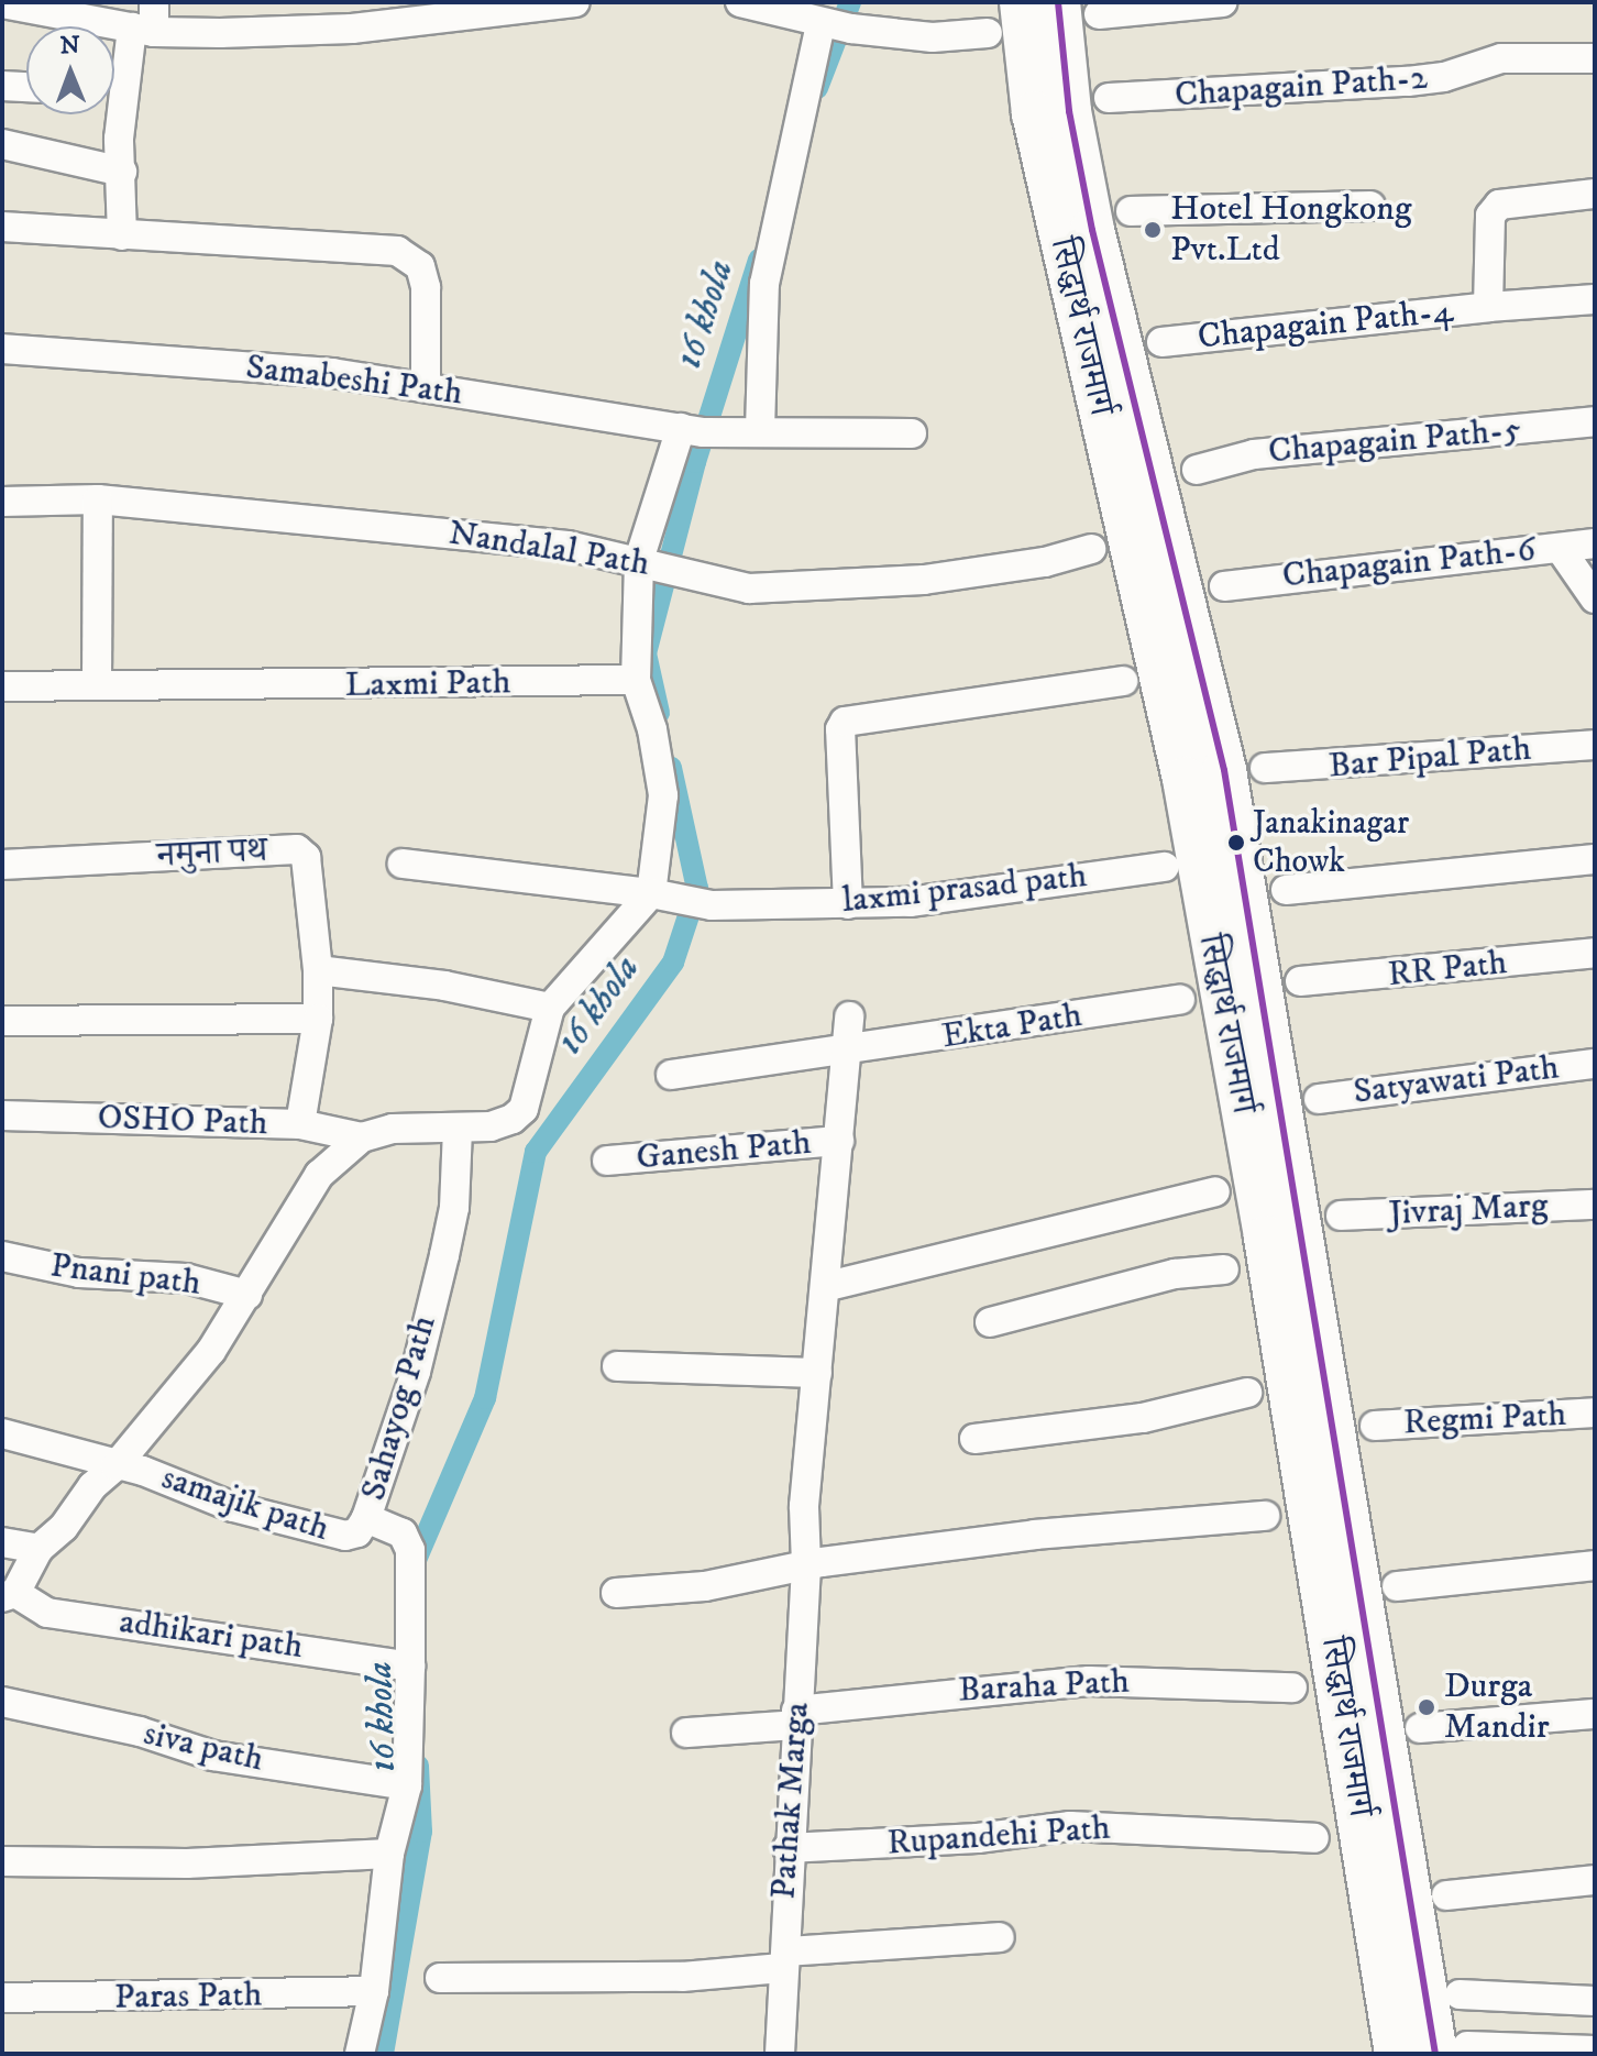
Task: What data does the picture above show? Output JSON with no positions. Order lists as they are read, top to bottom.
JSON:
{
  "streets": {
    "highway": ["सिद्धार्थ राजमार्ग"],
    "street": [
      "Chapagain Path-2",
      "Chapagain Path-4",
      "Samabeshi Path",
      "Chapagain Path-5",
      "Nandalal Path",
      "Chapagain Path-6",
      "Laxmi Path",
      "Bar Pipal Path",
      "नमुना पथ",
      "laxmi prasad path",
      "RR Path",
      "Ekta Path",
      "Satyawati Path",
      "OSHO Path",
      "Ganesh Path",
      "Jivraj Marg",
      "Pnani path",
      "Sahayog Path",
      "Regmi Path",
      "samajik path",
      "adhikari path",
      "Baraha Path",
      "siva path",
      "Pathak Marga",
      "Rupandehi Path",
      "Paras Path"
    ]
  },
  "crossings": [
    ["नमुना पथ", "OSHO Path"],
    ["Ekta Path", "Pathak Marga"],
    ["Ganesh Path", "Pathak Marga"],
    ["Sahayog Path", "samajik path"],
    ["Sahayog Path", "adhikari path"],
    ["Sahayog Path", "siva path"],
    ["Sahayog Path", "Paras Path"],
    ["Baraha Path", "Pathak Marga"],
    ["Pathak Marga", "Rupandehi Path"]
  ],
  "water": ["16 khola"],
  "places": ["Hotel Hongkong Pvt.Ltd", "Janakinagar Chowk", "Durga Mandir"],
  "north": "top"
}
